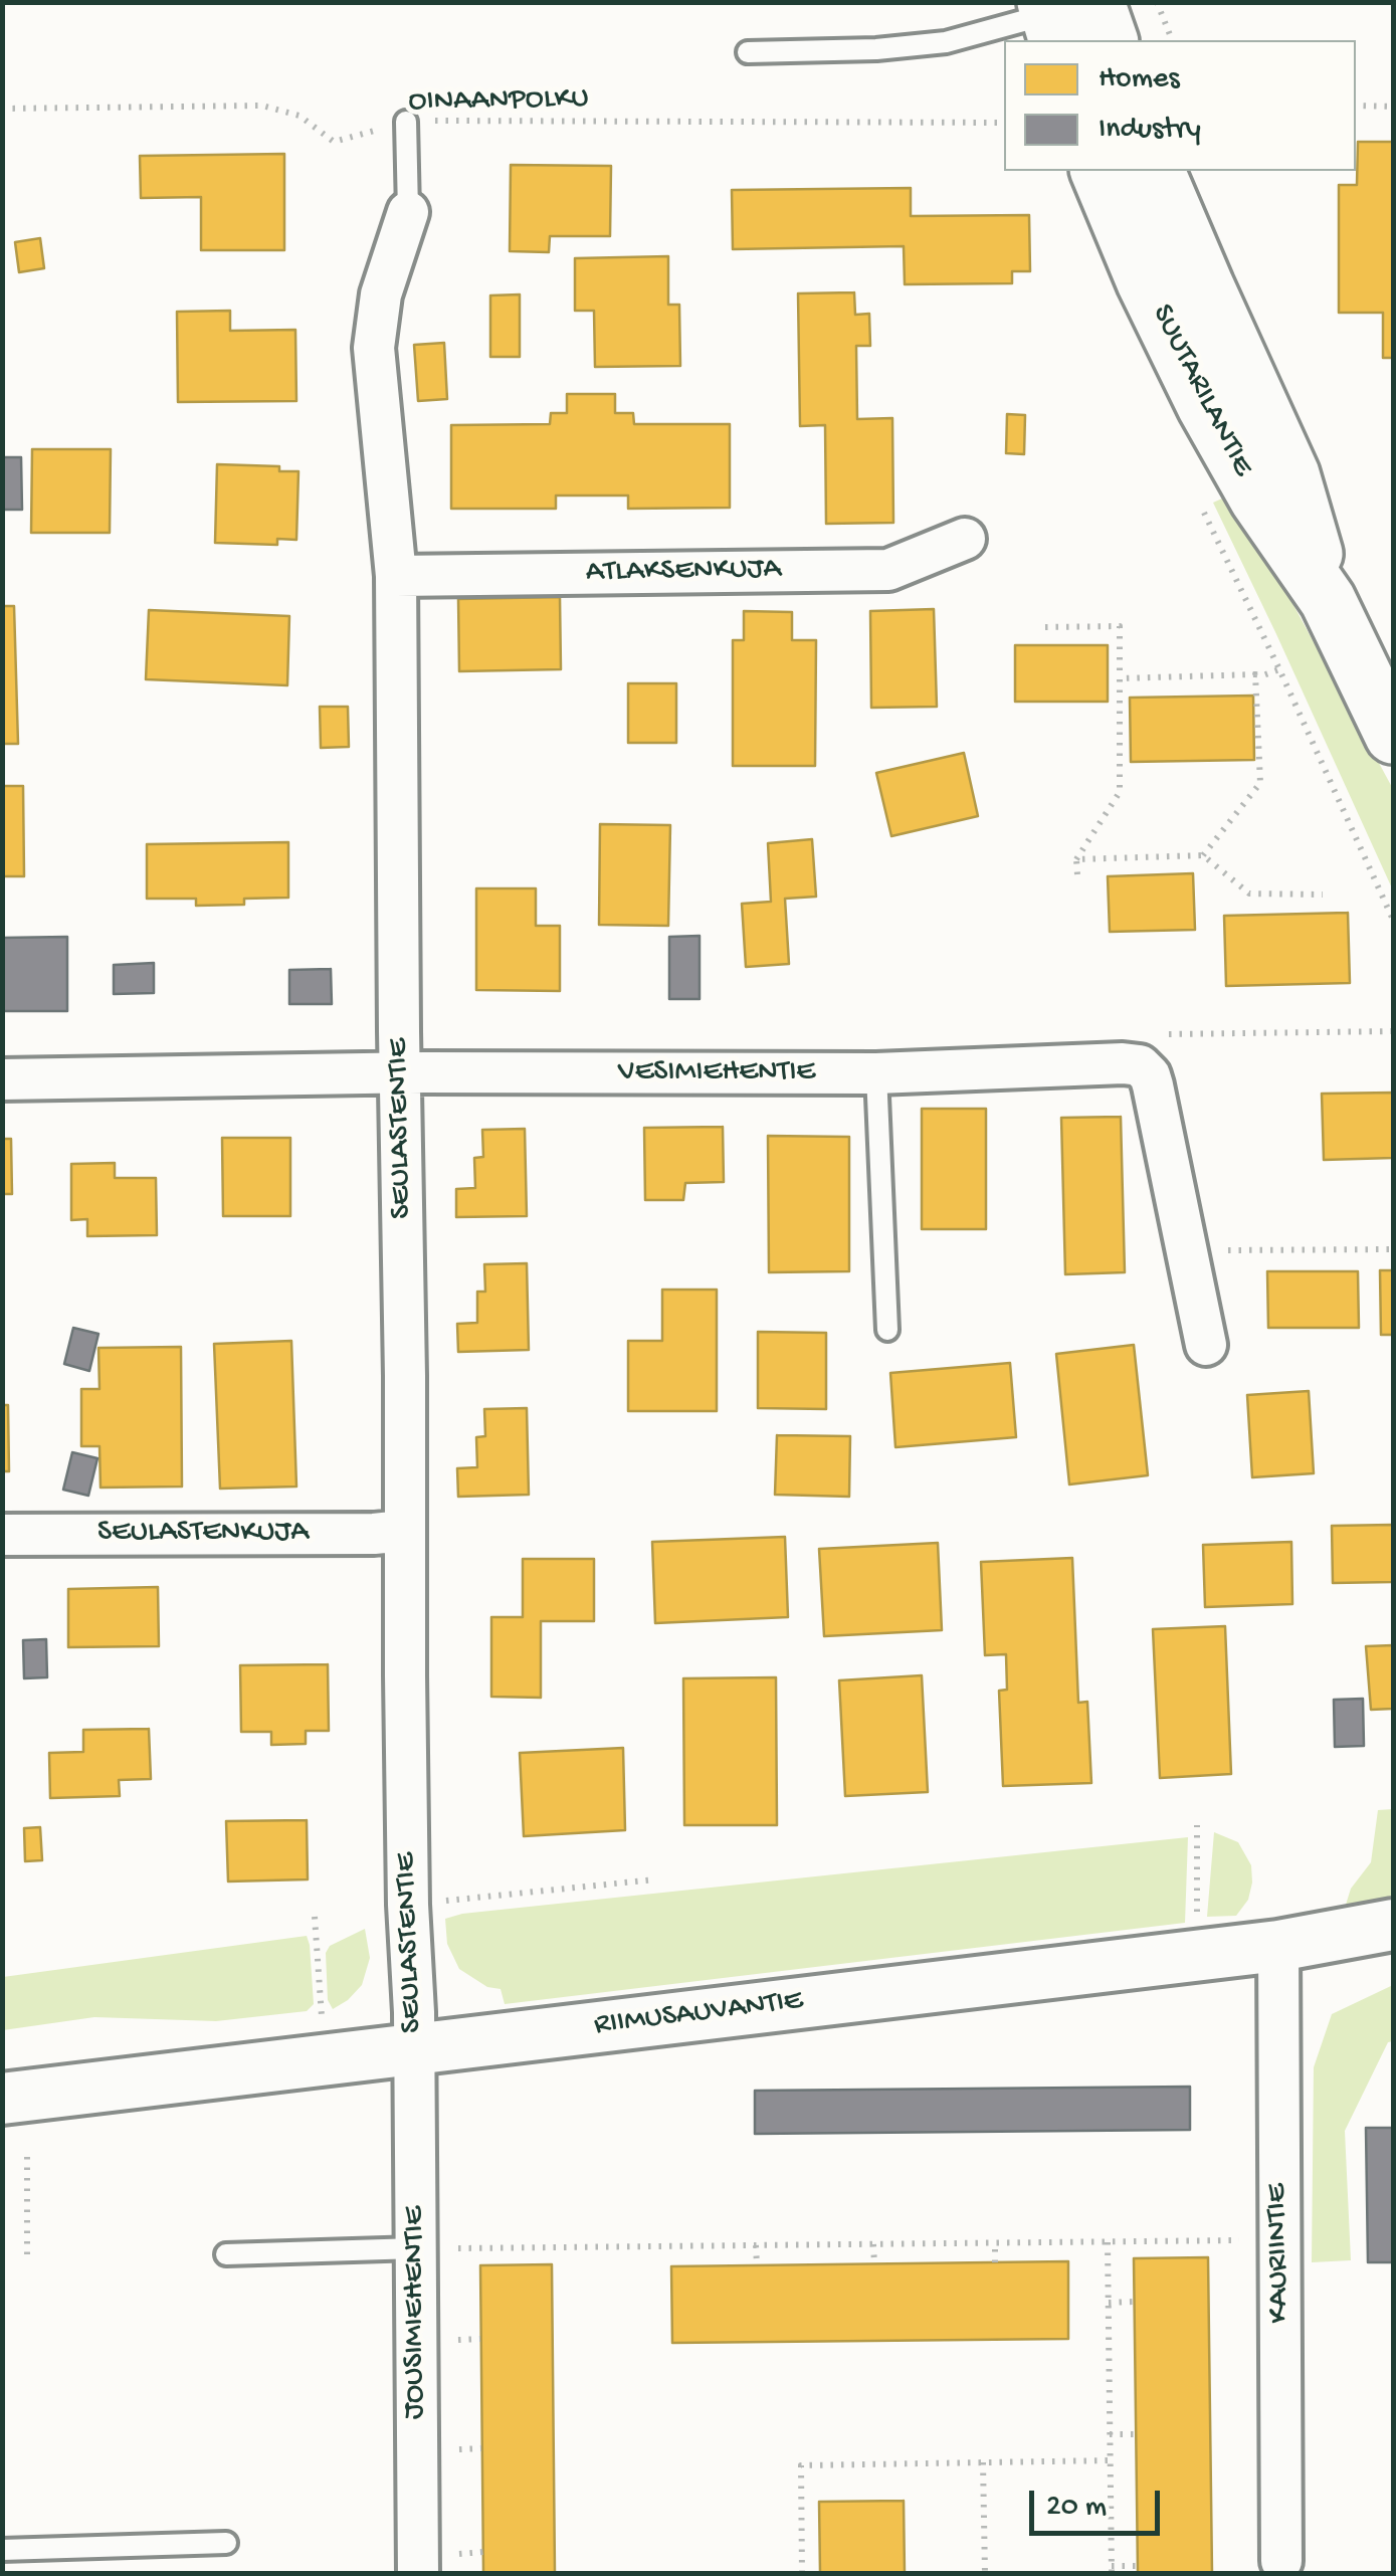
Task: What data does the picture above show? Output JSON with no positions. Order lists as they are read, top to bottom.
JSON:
{
  "streets": {
    "main road": ["SUUTARILANTIE"],
    "street": [
      "ATLAKSENKUJA",
      "VESIMIEHENTIE",
      "SEULASTENTIE",
      "SEULASTENKUJA",
      "RIIMUSAUVANTIE",
      "KAURIINTIE",
      "JOUSIMIEHENTIE"
    ],
    "path": ["OINAANPOLKU"]
  },
  "crossings": [
    ["ATLAKSENKUJA", "SEULASTENTIE"],
    ["VESIMIEHENTIE", "SEULASTENTIE"],
    ["SEULASTENTIE", "SEULASTENKUJA"],
    ["SEULASTENTIE", "RIIMUSAUVANTIE"],
    ["SEULASTENTIE", "JOUSIMIEHENTIE"],
    ["RIIMUSAUVANTIE", "KAURIINTIE"],
    ["RIIMUSAUVANTIE", "JOUSIMIEHENTIE"]
  ],
  "legend": ["Homes", "Industry"],
  "scale_bar": "20 m"
}
